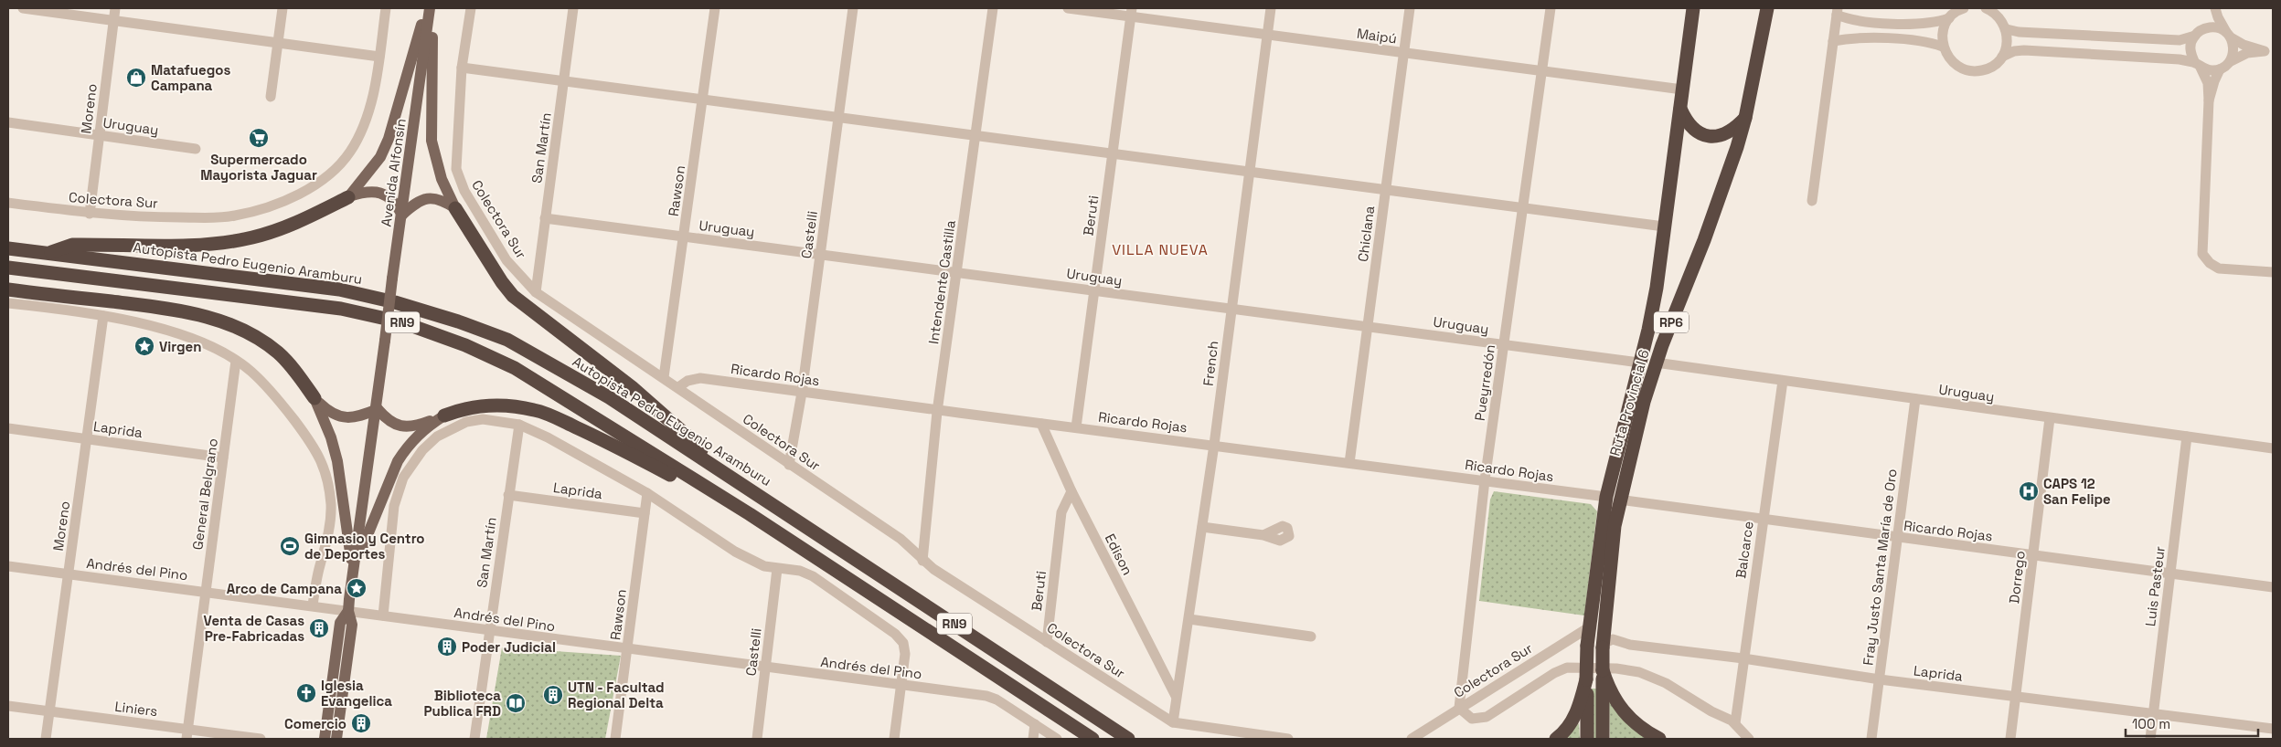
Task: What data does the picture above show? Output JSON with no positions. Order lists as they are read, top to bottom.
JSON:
{
  "streets": {
    "highway": [
      "Autopista Pedro Eugenio Aramburu",
      "RN9",
      "RP6",
      "Ruta Provincial 6"
    ],
    "main road": ["Avenida Alfonsín"],
    "street": [
      "Maipú",
      "Moreno",
      "Uruguay",
      "San Martín",
      "Rawson",
      "Colectora Sur",
      "Beruti",
      "Chiclana",
      "Castelli",
      "Intendente Castilla",
      "French",
      "Ricardo Rojas",
      "Pueyrredón",
      "Laprida",
      "General Belgrano",
      "Balcarce",
      "Edison",
      "Fray Justo Santa María de Oro",
      "Andrés del Pino",
      "Dorrego",
      "Luis Pasteur",
      "Liniers"
    ]
  },
  "crossings": [
    ["Maipú", "Beruti"],
    ["Maipú", "Chiclana"],
    ["Maipú", "French"],
    ["Maipú", "Pueyrredón"],
    ["Maipú", "Ruta Provincial 6"],
    ["Moreno", "Uruguay"],
    ["Moreno", "Colectora Sur"],
    ["Moreno", "Laprida"],
    ["Moreno", "Andrés del Pino"],
    ["Moreno", "Liniers"],
    ["Uruguay", "San Martín"],
    ["Uruguay", "Rawson"],
    ["Uruguay", "Beruti"],
    ["Uruguay", "Chiclana"],
    ["Uruguay", "Castelli"],
    ["Uruguay", "Intendente Castilla"],
    ["Uruguay", "French"],
    ["Uruguay", "Pueyrredón"],
    ["Uruguay", "Ruta Provincial 6"],
    ["Uruguay", "Balcarce"],
    ["Uruguay", "Fray Justo Santa María de Oro"],
    ["Uruguay", "Dorrego"],
    ["Uruguay", "Luis Pasteur"],
    ["San Martín", "Colectora Sur"],
    ["San Martín", "Laprida"],
    ["San Martín", "Andrés del Pino"],
    ["Rawson", "Colectora Sur"],
    ["Rawson", "Laprida"],
    ["Rawson", "Andrés del Pino"],
    ["Colectora Sur", "Beruti"],
    ["Colectora Sur", "Castelli"],
    ["Colectora Sur", "Intendente Castilla"],
    ["Colectora Sur", "French"],
    ["Colectora Sur", "Ricardo Rojas"],
    ["Colectora Sur", "Pueyrredón"],
    ["Colectora Sur", "Ruta Provincial 6"],
    ["Beruti", "Ricardo Rojas"],
    ["Beruti", "Edison"],
    ["Chiclana", "Ricardo Rojas"],
    ["Castelli", "Ricardo Rojas"],
    ["Castelli", "Andrés del Pino"],
    ["Intendente Castilla", "Ricardo Rojas"],
    ["French", "Ricardo Rojas"],
    ["French", "Edison"],
    ["Ricardo Rojas", "Pueyrredón"],
    ["Ricardo Rojas", "Ruta Provincial 6"],
    ["Ricardo Rojas", "Balcarce"],
    ["Ricardo Rojas", "Edison"],
    ["Ricardo Rojas", "Fray Justo Santa María de Oro"],
    ["Ricardo Rojas", "Dorrego"],
    ["Ricardo Rojas", "Luis Pasteur"],
    ["Ruta Provincial 6", "Laprida"],
    ["Laprida", "General Belgrano"],
    ["Laprida", "Balcarce"],
    ["Laprida", "Fray Justo Santa María de Oro"],
    ["Laprida", "Dorrego"],
    ["Laprida", "Luis Pasteur"],
    ["General Belgrano", "Andrés del Pino"],
    ["General Belgrano", "Liniers"]
  ],
  "districts": ["VILLA NUEVA"],
  "places": {
    "shop": ["Matafuegos Campana"],
    "supermarket": ["Supermercado Mayorista Jaguar"],
    "place": ["Virgen", "Arco de Campana"],
    "hospital": ["CAPS 12 San Felipe"],
    "sports": ["Gimnasio y Centro de Deportes"],
    "building": [
      "Venta de Casas Pre-Fabricadas",
      "Poder Judicial",
      "UTN - Facultad Regional Delta",
      "Comercio"
    ],
    "church": ["Iglesia Evangelica"],
    "library": ["Biblioteca Publica FRD"]
  },
  "scale_bar": "100 m"
}
